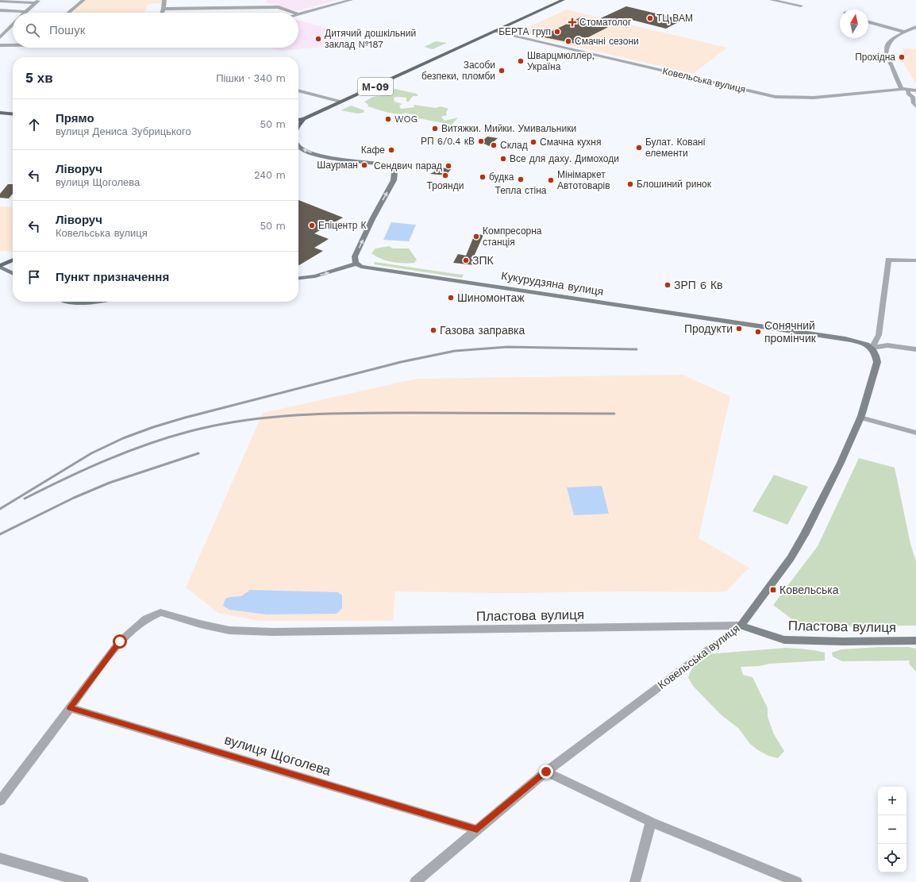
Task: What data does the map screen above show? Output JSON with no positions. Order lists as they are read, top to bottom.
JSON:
{
  "streets": {
    "main road": [
      "Ковельська вулиця",
      "М-09",
      "Кукурудзяна вулиця",
      "Пластова вулиця"
    ],
    "street": ["вулиця Щоголева"]
  },
  "crossings": [
    ["Ковельська вулиця", "М-09"],
    ["Ковельська вулиця", "Кукурудзяна вулиця"],
    ["Ковельська вулиця", "Пластова вулиця"],
    ["Ковельська вулиця", "вулиця Щоголева"],
    ["Пластова вулиця", "вулиця Щоголева"]
  ],
  "places": {
    "other": [
      "ТЦ ВАМ",
      "БЕРТА груп",
      "Дитячий дошкільний заклад №187",
      "Смачні сезони",
      "Прохідна",
      "Шварцмюллер, Україна",
      "Засоби безпеки, пломби",
      "WOG",
      "Витяжки. Мийки. Умивальники",
      "РП 6/0.4 кВ",
      "Смачна кухня",
      "Склад",
      "Булат. Ковані елементи",
      "Кафе",
      "Все для даху. Димоходи",
      "Шаурман",
      "Сендвич парад",
      "Троянди",
      "будка",
      "Тепла стіна",
      "Мінімаркет Автотоварів",
      "Блошиний ринок",
      "Епіцентр К",
      "Компресорна станція",
      "ЗПК",
      "ЗРП 6 Кв",
      "Шиномонтаж",
      "Продукти",
      "Газова заправка",
      "Сонячний промінчик"
    ],
    "health": ["Стоматолог"],
    "transit": ["Ковельська"]
  },
  "north": "top",
  "page": {
    "search": "Пошук",
    "heading": ["5 хв", "Пішки · 340 m"],
    "list": [
      ["Прямо", "вулиця Дениса Зубрицького", "50 m"],
      ["Ліворуч", "вулиця Щоголева", "240 m"],
      ["Ліворуч", "Ковельська вулиця", "50 m"],
      "Пункт призначення"
    ],
    "map_buttons": ["+", "−"]
  }
}
